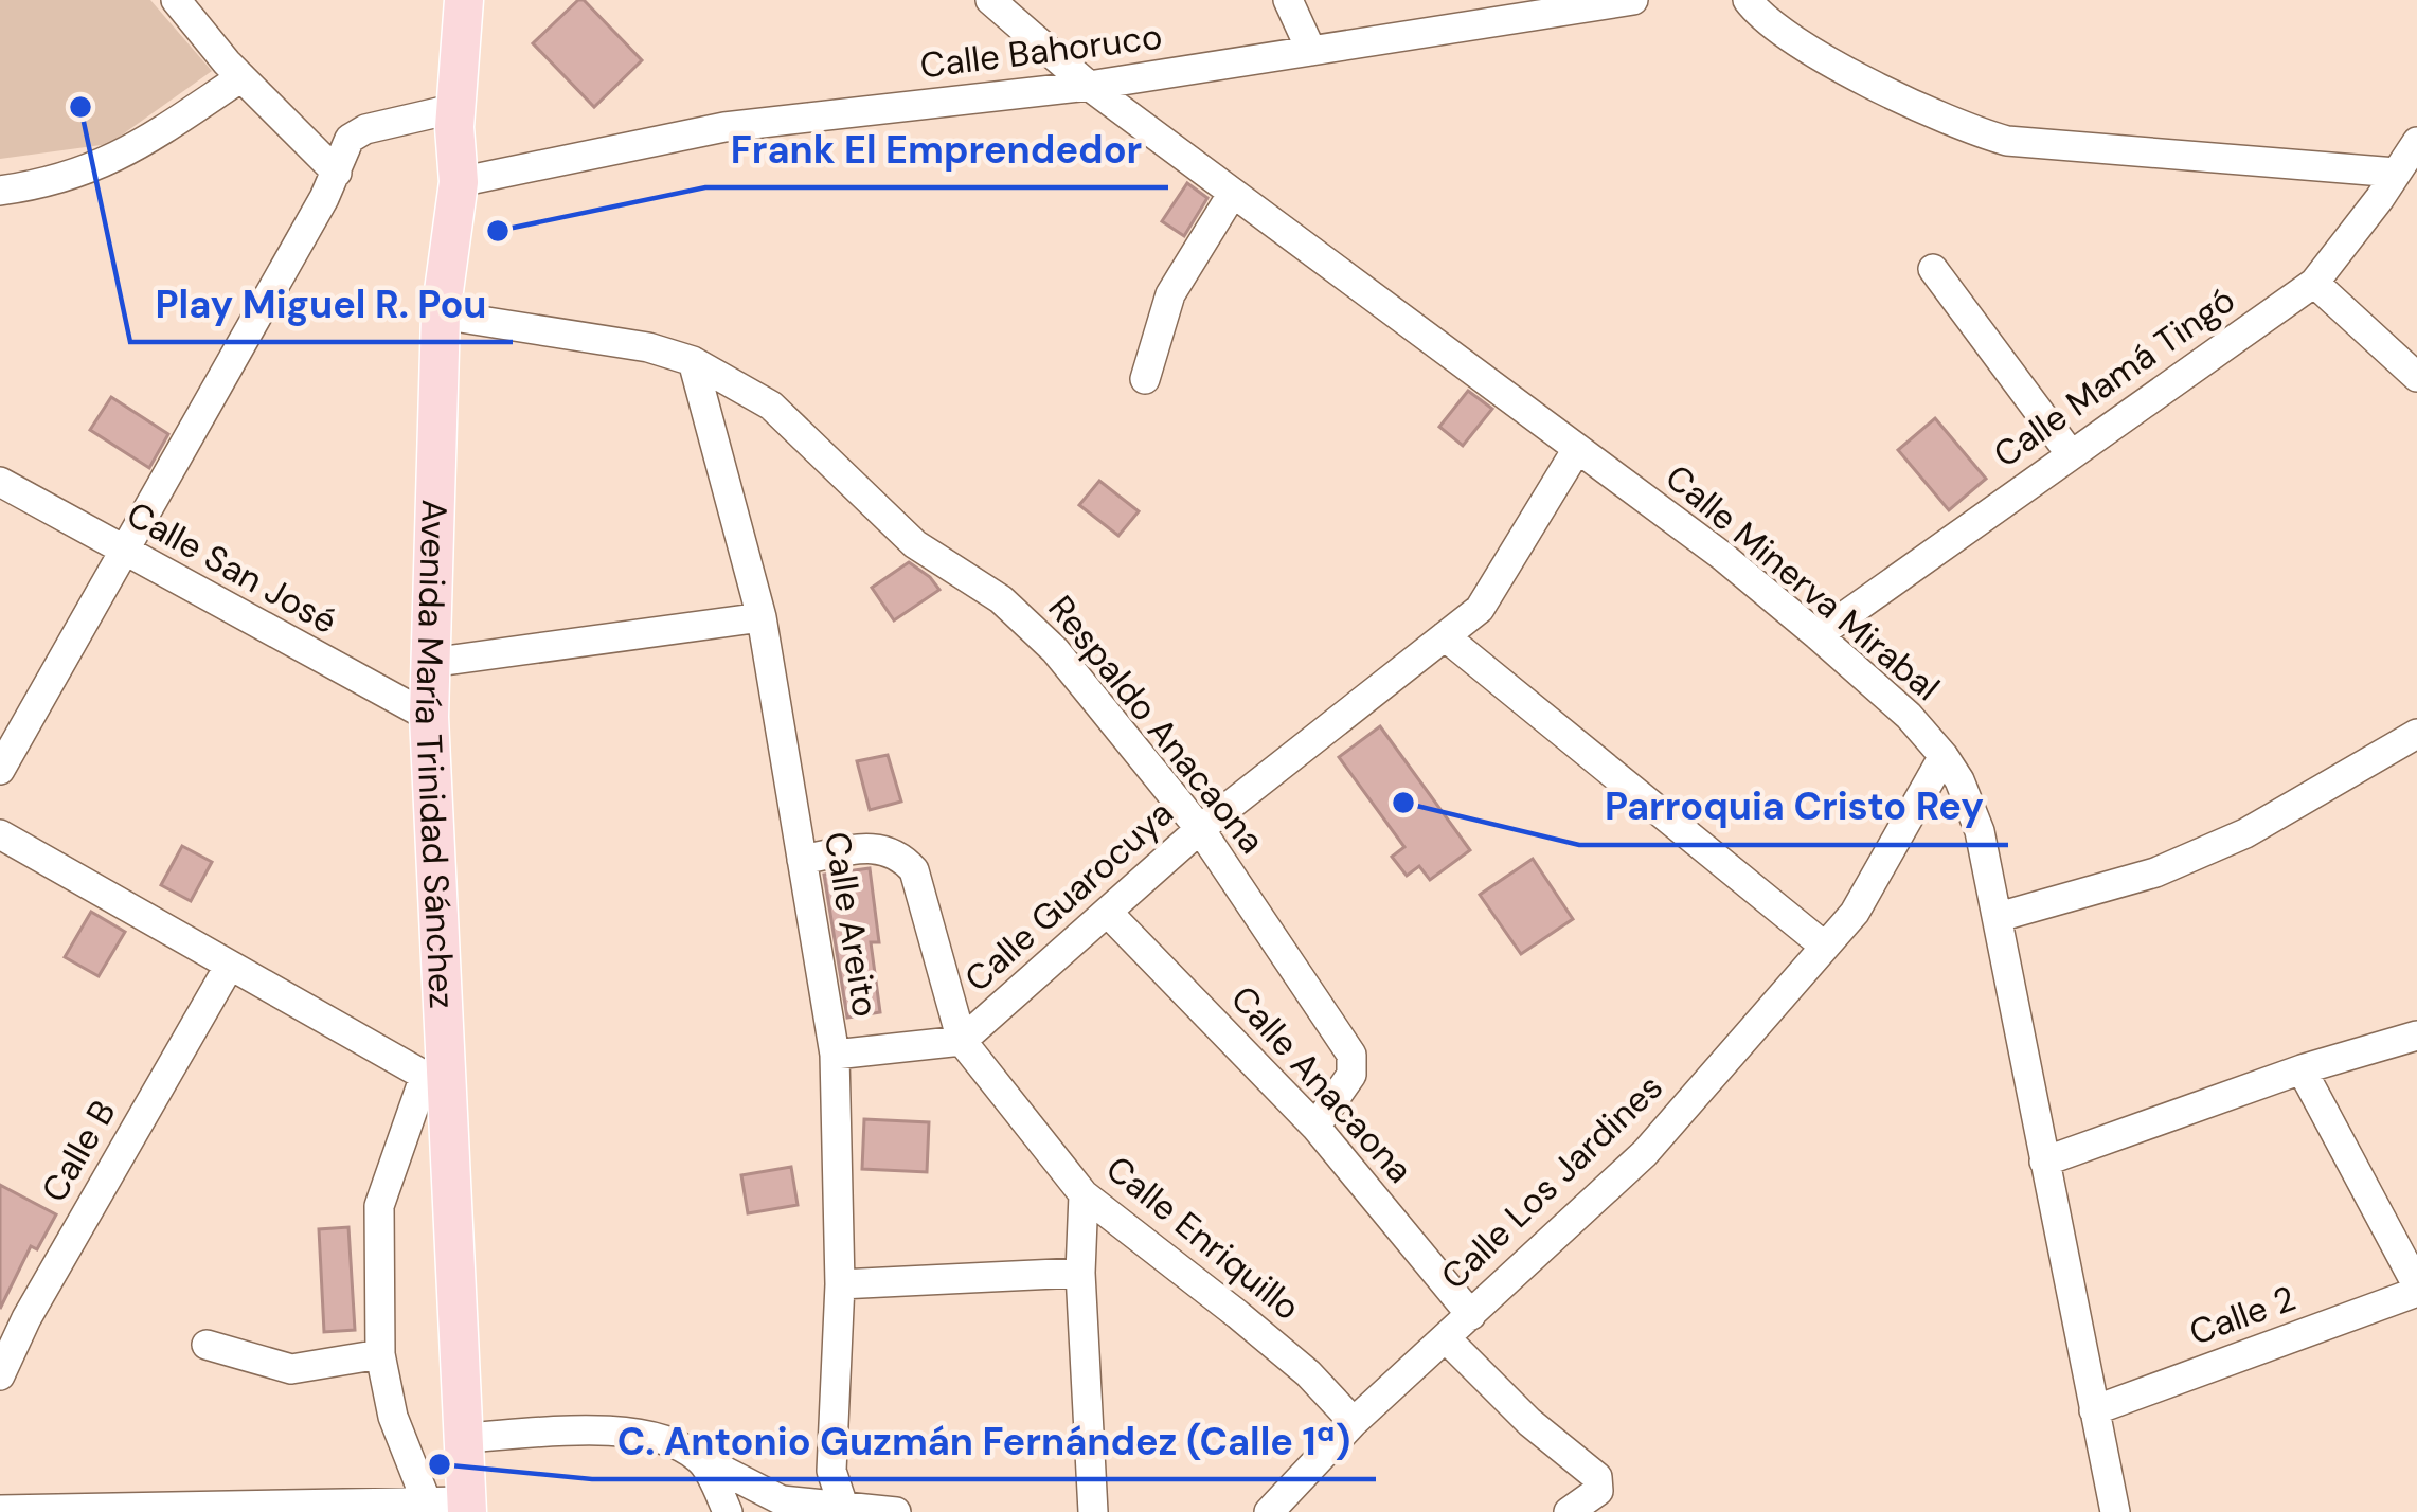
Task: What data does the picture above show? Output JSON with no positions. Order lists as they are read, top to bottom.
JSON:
{
  "streets": {
    "main road": ["Avenida María Trinidad Sánchez"],
    "street": [
      "Calle Bahoruco",
      "Calle Mamá Tingó",
      "Calle San José",
      "Calle Minerva Mirabal",
      "Respaldo Anacaona",
      "Calle Guarocuya",
      "Calle Areito",
      "Calle Anacaona",
      "Calle B",
      "Calle Los Jardines",
      "Calle Enriquillo",
      "Calle 2"
    ]
  },
  "crossings": [
    ["Calle Bahoruco", "Calle Minerva Mirabal"],
    ["Calle Bahoruco", "Avenida María Trinidad Sánchez"],
    ["Calle Mamá Tingó", "Calle Minerva Mirabal"],
    ["Calle San José", "Avenida María Trinidad Sánchez"],
    ["Calle Minerva Mirabal", "Calle Guarocuya"],
    ["Calle Minerva Mirabal", "Calle Los Jardines"],
    ["Calle Minerva Mirabal", "Calle 2"],
    ["Respaldo Anacaona", "Avenida María Trinidad Sánchez"],
    ["Respaldo Anacaona", "Calle Guarocuya"],
    ["Respaldo Anacaona", "Calle Areito"],
    ["Respaldo Anacaona", "Calle Anacaona"],
    ["Calle Guarocuya", "Calle Areito"],
    ["Calle Guarocuya", "Calle Anacaona"],
    ["Calle Guarocuya", "Calle Enriquillo"],
    ["Calle Areito", "Calle Enriquillo"],
    ["Calle Anacaona", "Calle Los Jardines"],
    ["Calle Los Jardines", "Calle Enriquillo"]
  ],
  "places": [
    "Play Miguel R. Pou",
    "Frank El Emprendedor",
    "Parroquia Cristo Rey",
    "C. Antonio Guzmán Fernández (Calle 1ª)"
  ]
}
